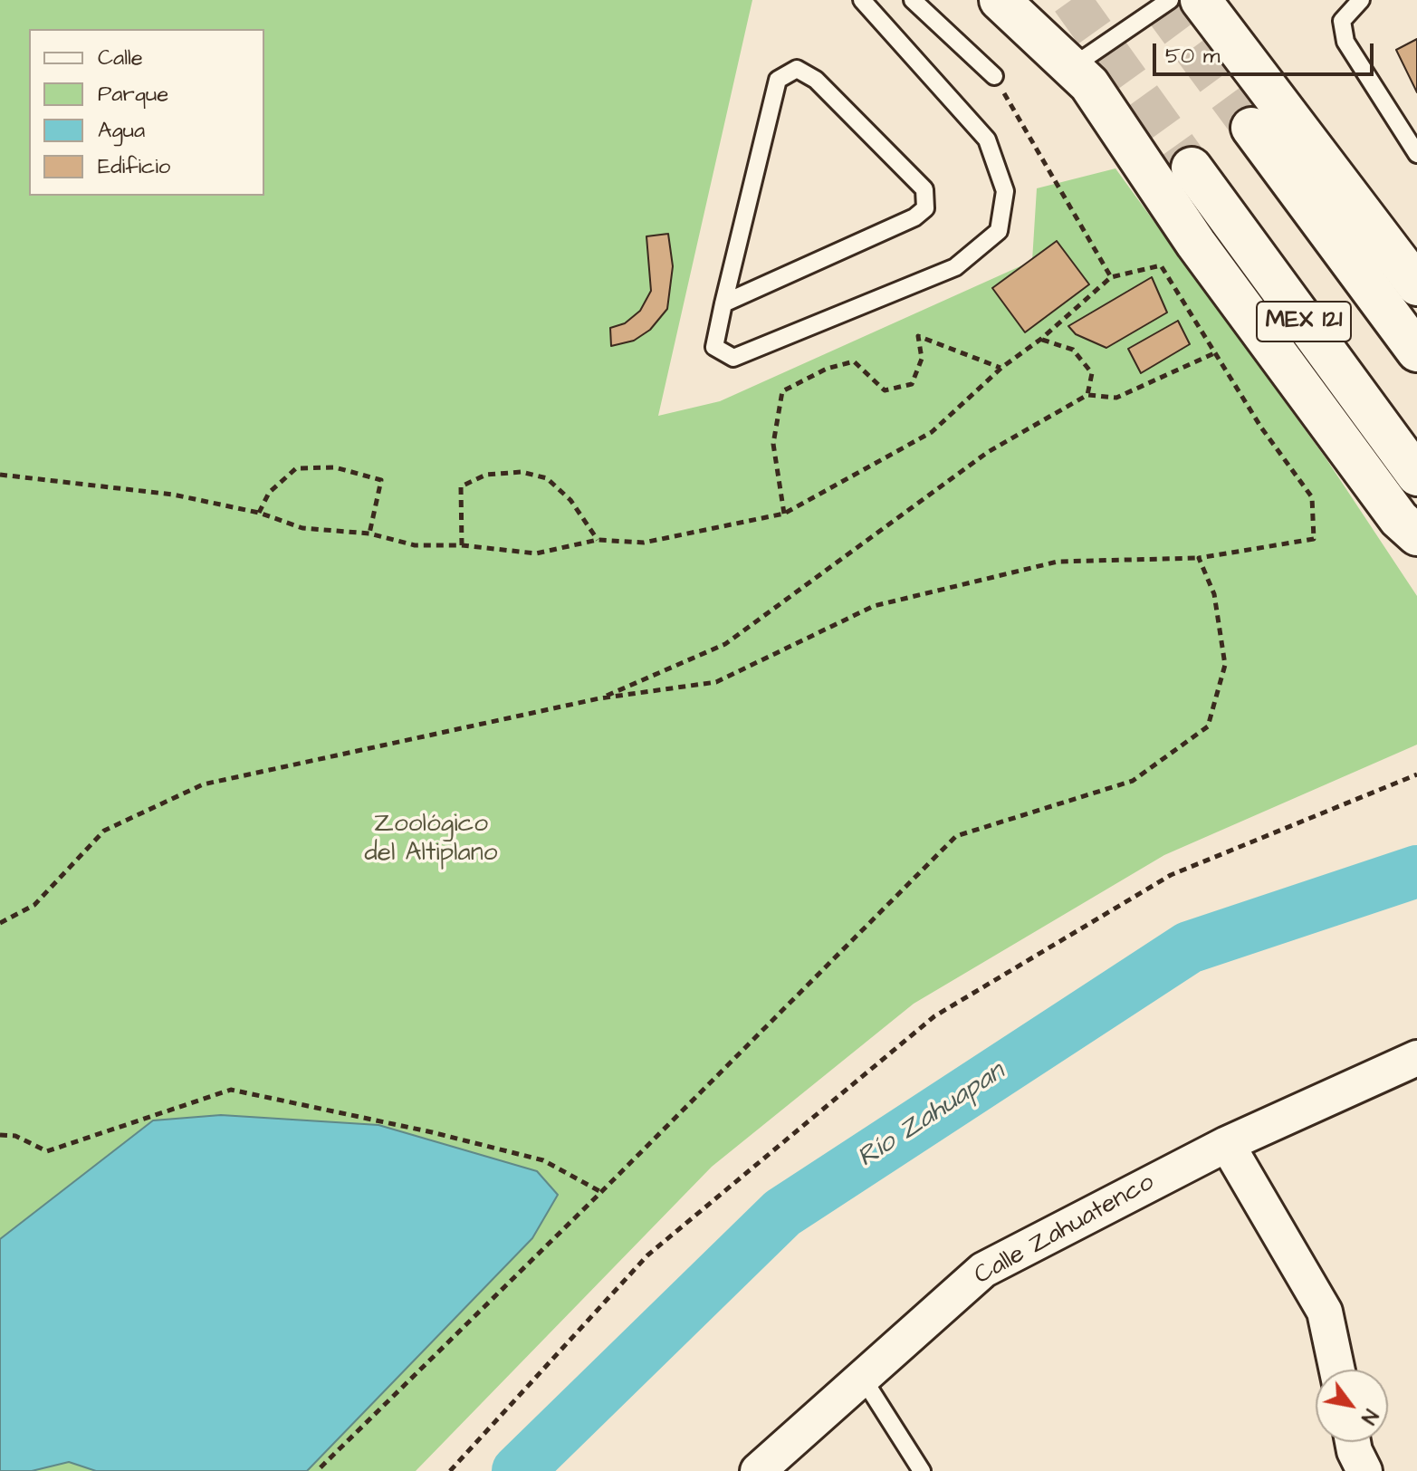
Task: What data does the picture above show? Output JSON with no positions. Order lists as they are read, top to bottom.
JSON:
{
  "streets": {
    "street": ["MEX 121", "Calle Zahuatenco"]
  },
  "water": ["Río Zahuapan"],
  "parks": ["Zoológico del Altiplano"],
  "legend": [
    "Calle",
    "Parque",
    "Agua",
    "Edificio"
  ],
  "scale_bar": "50 m",
  "north": "bottom right"
}
